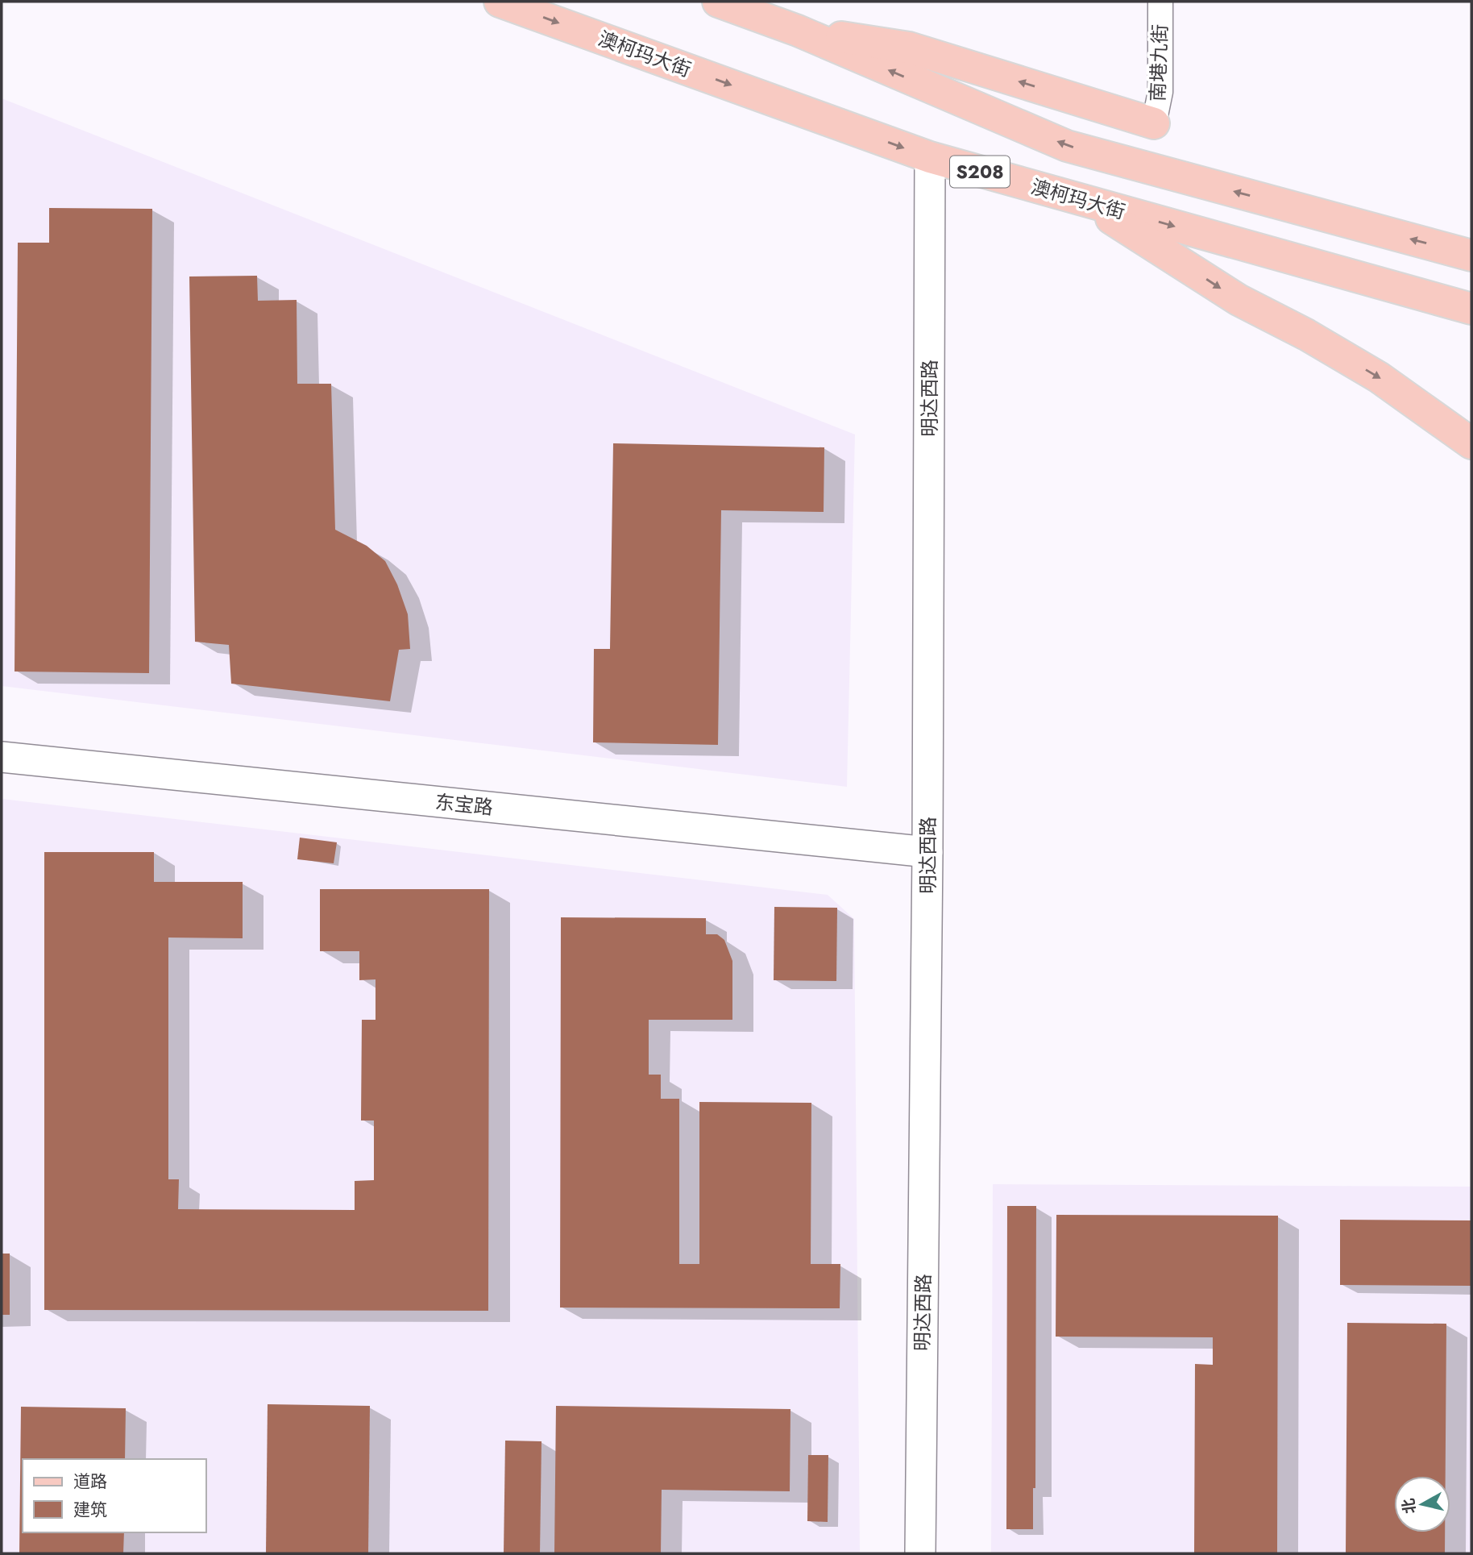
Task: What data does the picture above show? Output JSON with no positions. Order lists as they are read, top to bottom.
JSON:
{
  "streets": {
    "main road": ["澳柯玛大街", "S208"],
    "street": ["南塂九街", "明达西路", "东宝路"]
  },
  "crossings": [
    ["澳柯玛大街", "明达西路"],
    ["明达西路", "东宝路"]
  ],
  "legend": ["道路", "建筑"],
  "north": "left"
}
